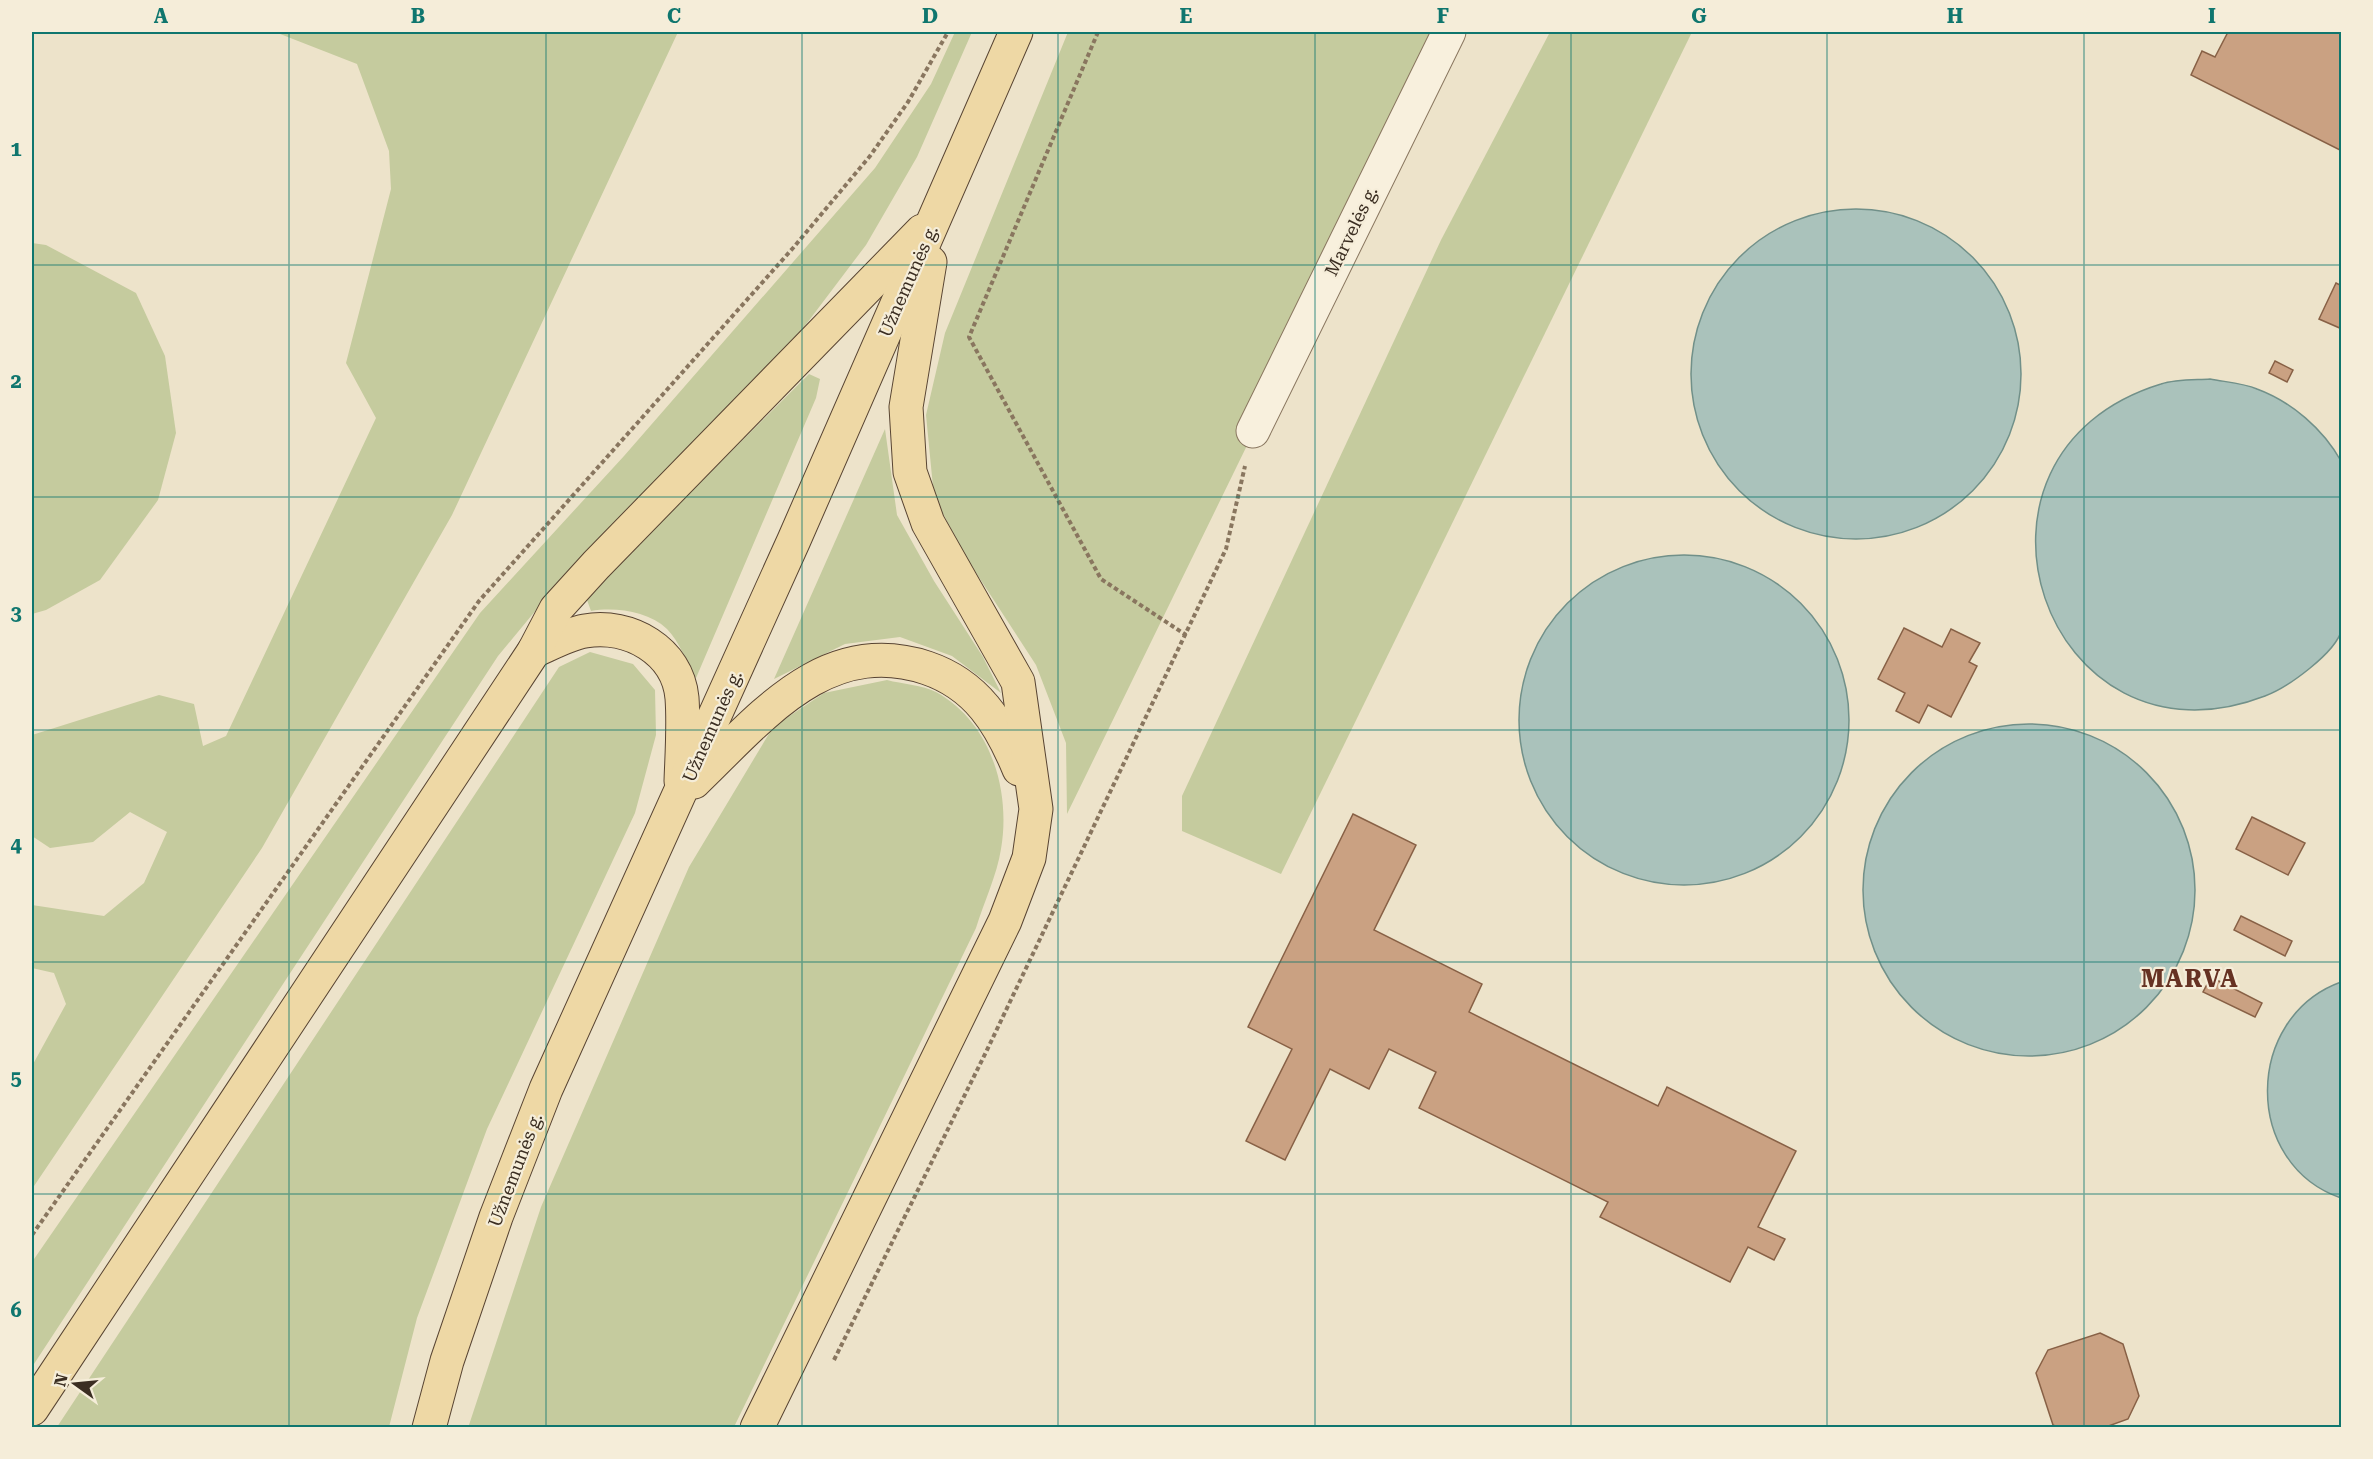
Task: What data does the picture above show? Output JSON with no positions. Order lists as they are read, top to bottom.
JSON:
{
  "streets": {
    "main road": ["Užnemunės g."],
    "street": ["Marvelės g."]
  },
  "districts": ["MARVA"],
  "north": "left",
  "grid": {
    "columns": [
      "A",
      "B",
      "C",
      "D",
      "E",
      "F",
      "G",
      "H",
      "I"
    ],
    "rows": [
      "1",
      "2",
      "3",
      "4",
      "5",
      "6"
    ]
  }
}
